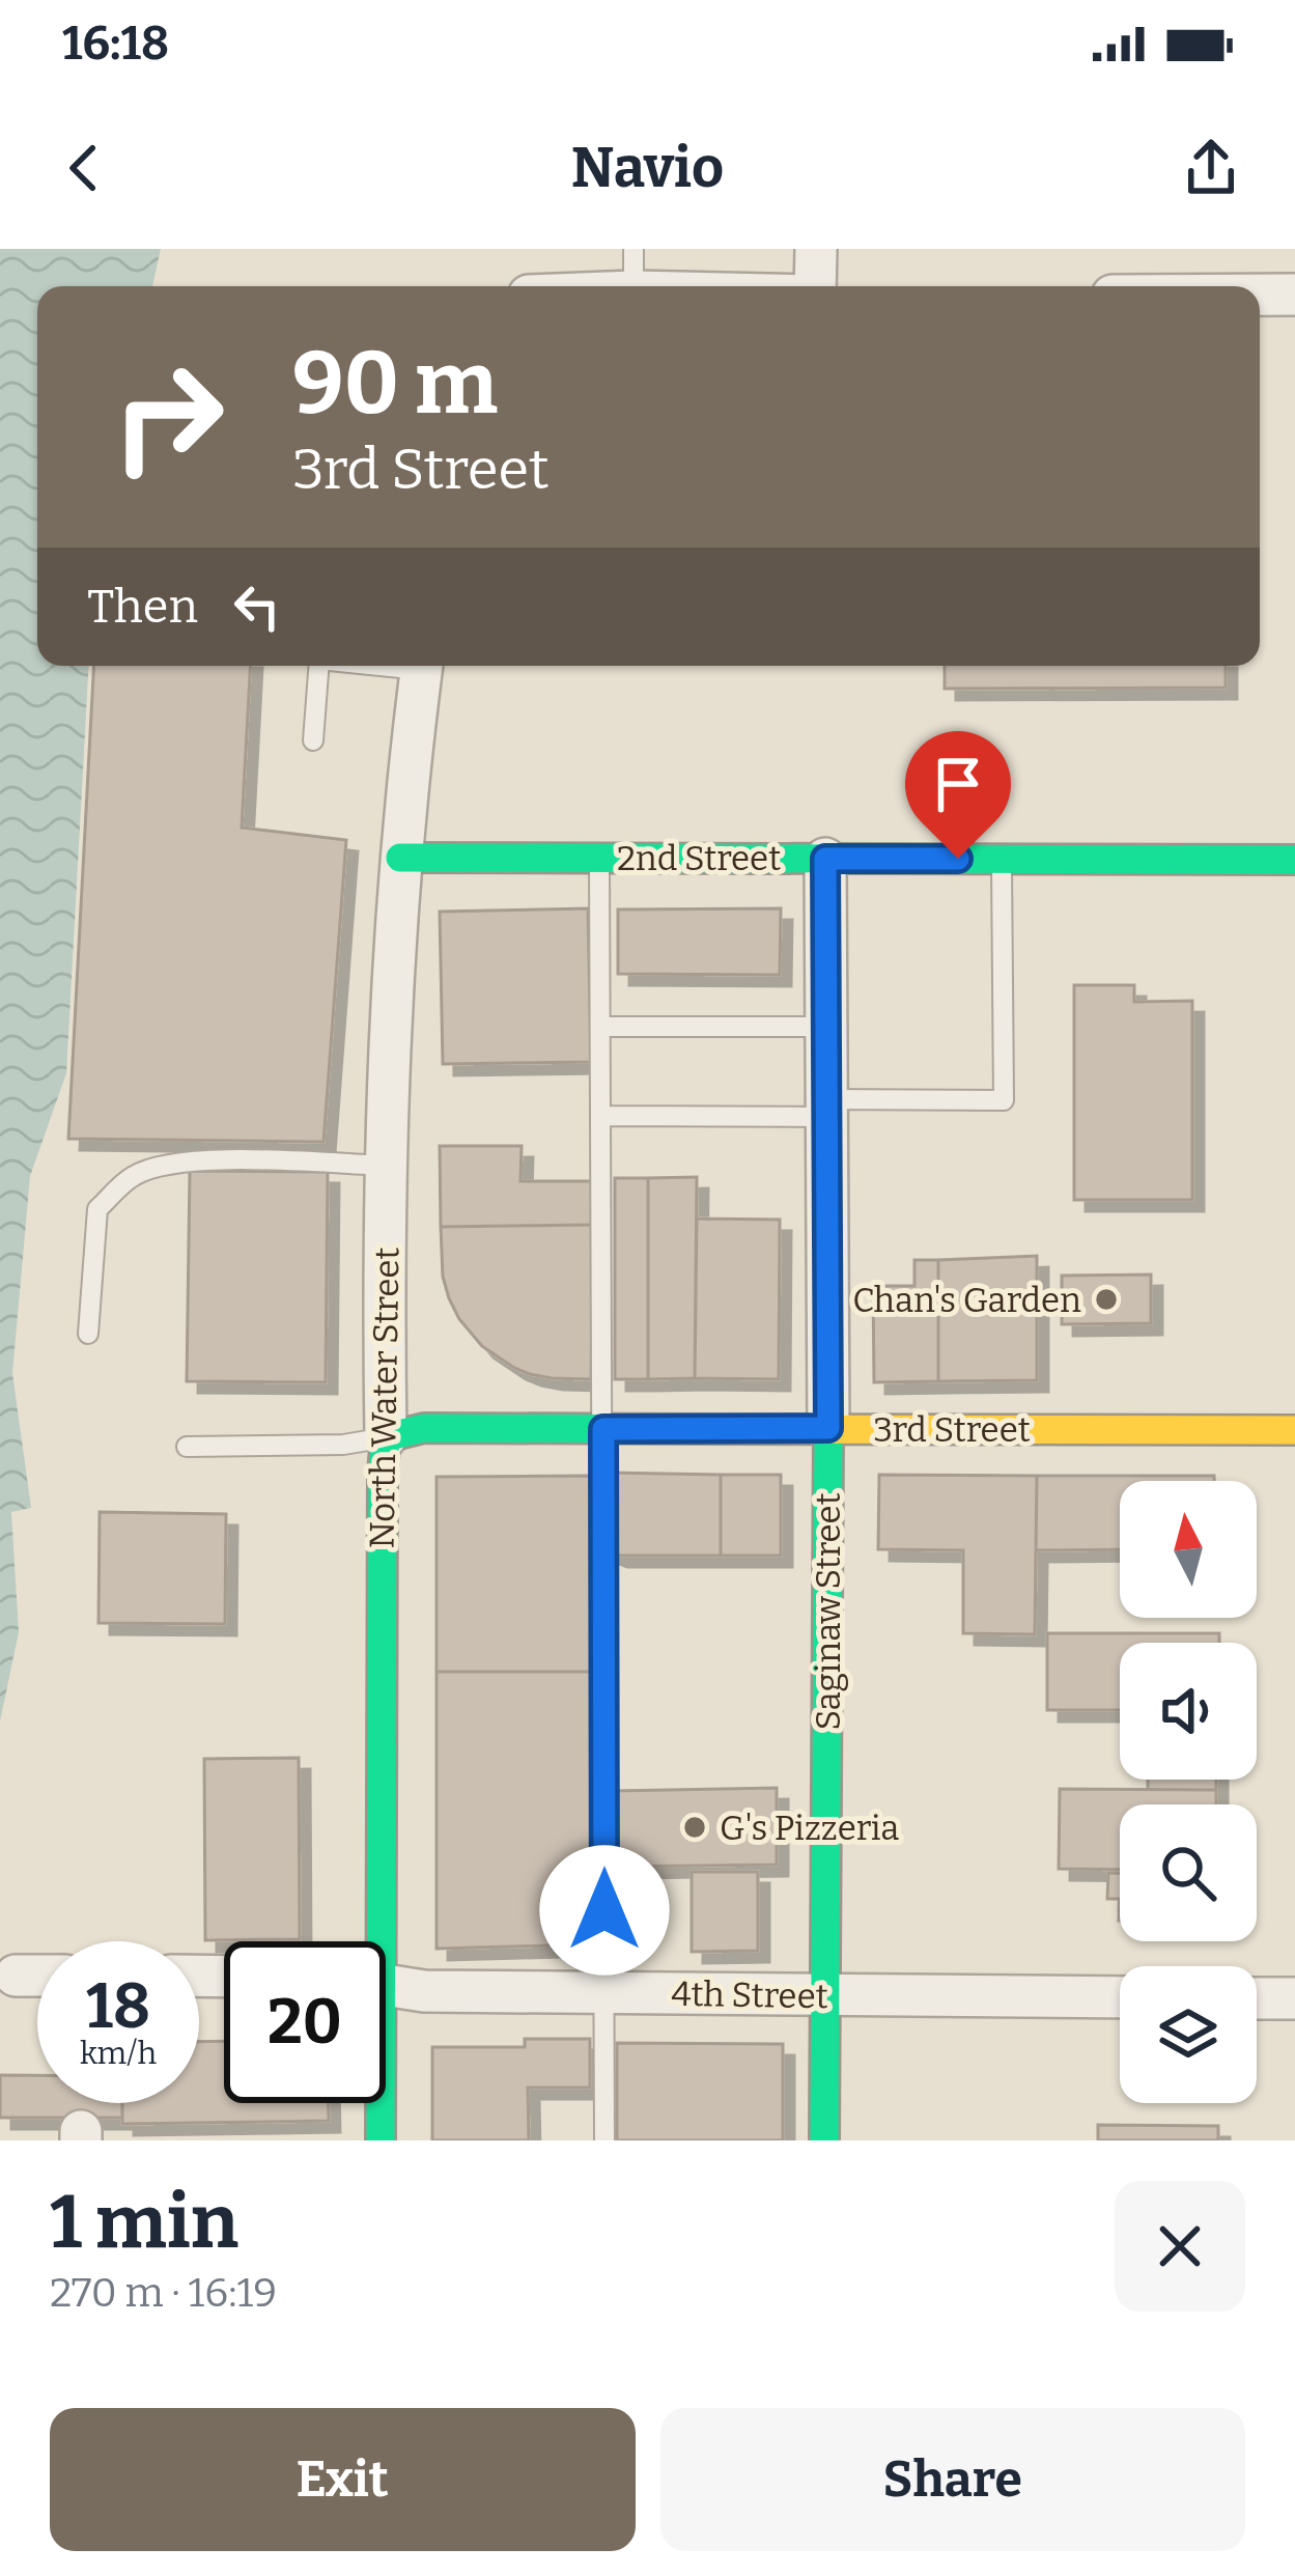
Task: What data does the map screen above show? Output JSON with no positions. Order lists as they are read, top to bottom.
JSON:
{
  "streets": {
    "street": [
      "2nd Street",
      "North Water Street",
      "3rd Street",
      "Saginaw Street",
      "4th Street"
    ]
  },
  "crossings": [
    ["2nd Street", "North Water Street"],
    ["2nd Street", "Saginaw Street"],
    ["North Water Street", "3rd Street"],
    ["3rd Street", "Saginaw Street"],
    ["Saginaw Street", "4th Street"]
  ],
  "places": ["Chan's Garden", "G's Pizzeria"],
  "north": "top",
  "page": {
    "status": "16:18",
    "header": "Navio",
    "turn": ["90 m", "3rd Street"],
    "then": "Then",
    "speed": "18 km/h",
    "limit": "20",
    "heading": ["1 min", "270 m · 16:19"],
    "buttons": ["Exit", "Share"]
  }
}
